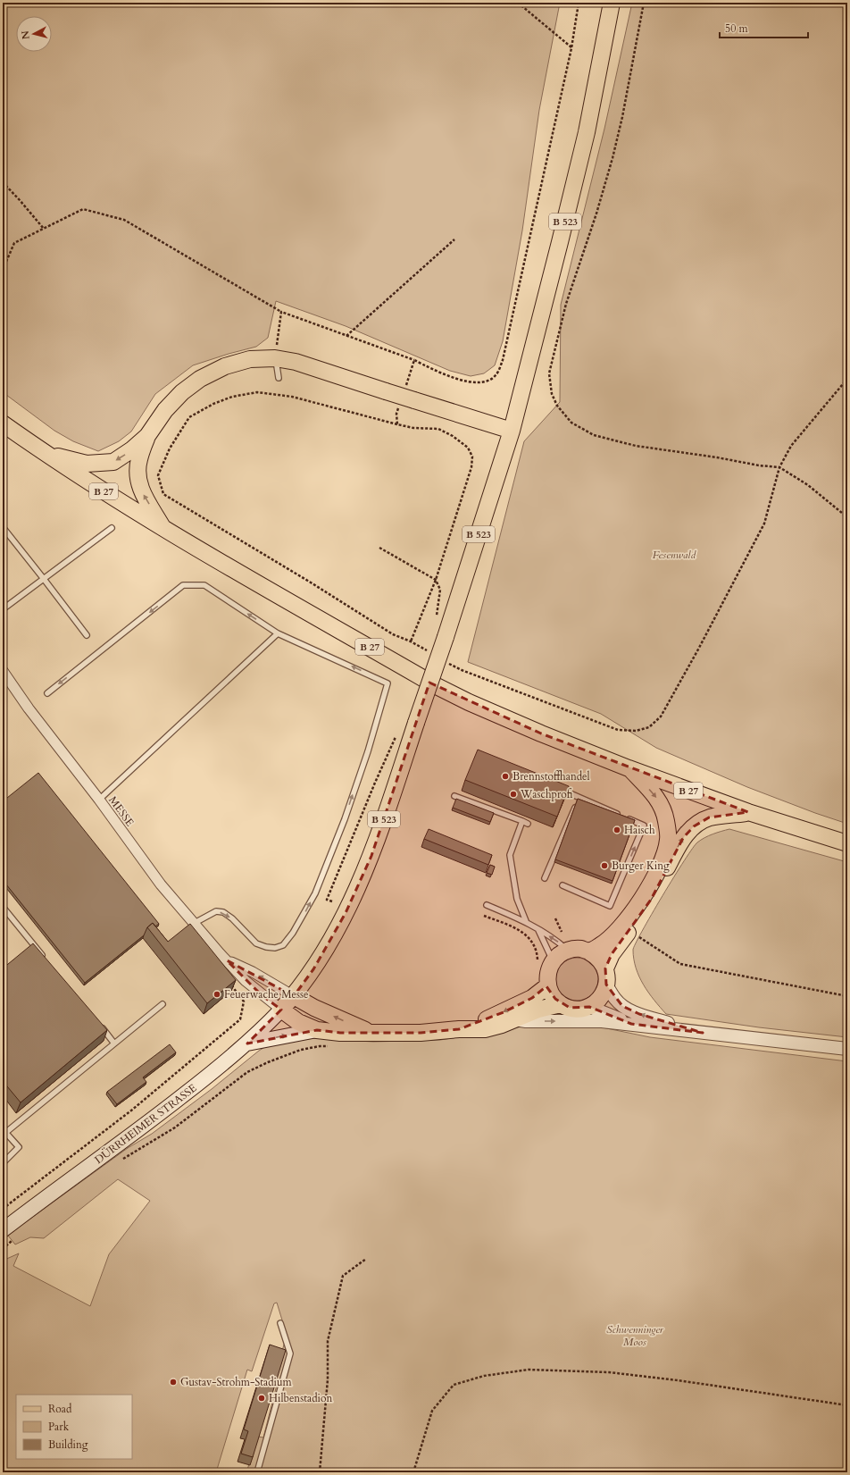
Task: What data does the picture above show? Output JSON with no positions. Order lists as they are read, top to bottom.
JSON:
{
  "streets": {
    "main road": ["B 523", "B 27", "DÜRRHEIMER STRASSE"],
    "street": ["MESSE"]
  },
  "crossings": [
    ["B 523", "MESSE"],
    ["B 523", "DÜRRHEIMER STRASSE"],
    ["MESSE", "DÜRRHEIMER STRASSE"]
  ],
  "parks": ["Fesenwald", "Schwenninger Moos"],
  "places": [
    "Brennstoffhandel",
    "Waschprofi",
    "Haisch",
    "Burger King",
    "Feuerwache Messe",
    "Gustav-Strohm-Stadium",
    "Hilbenstadion"
  ],
  "legend": ["Road", "Park", "Building"],
  "scale_bar": "50 m",
  "north": "left"
}
